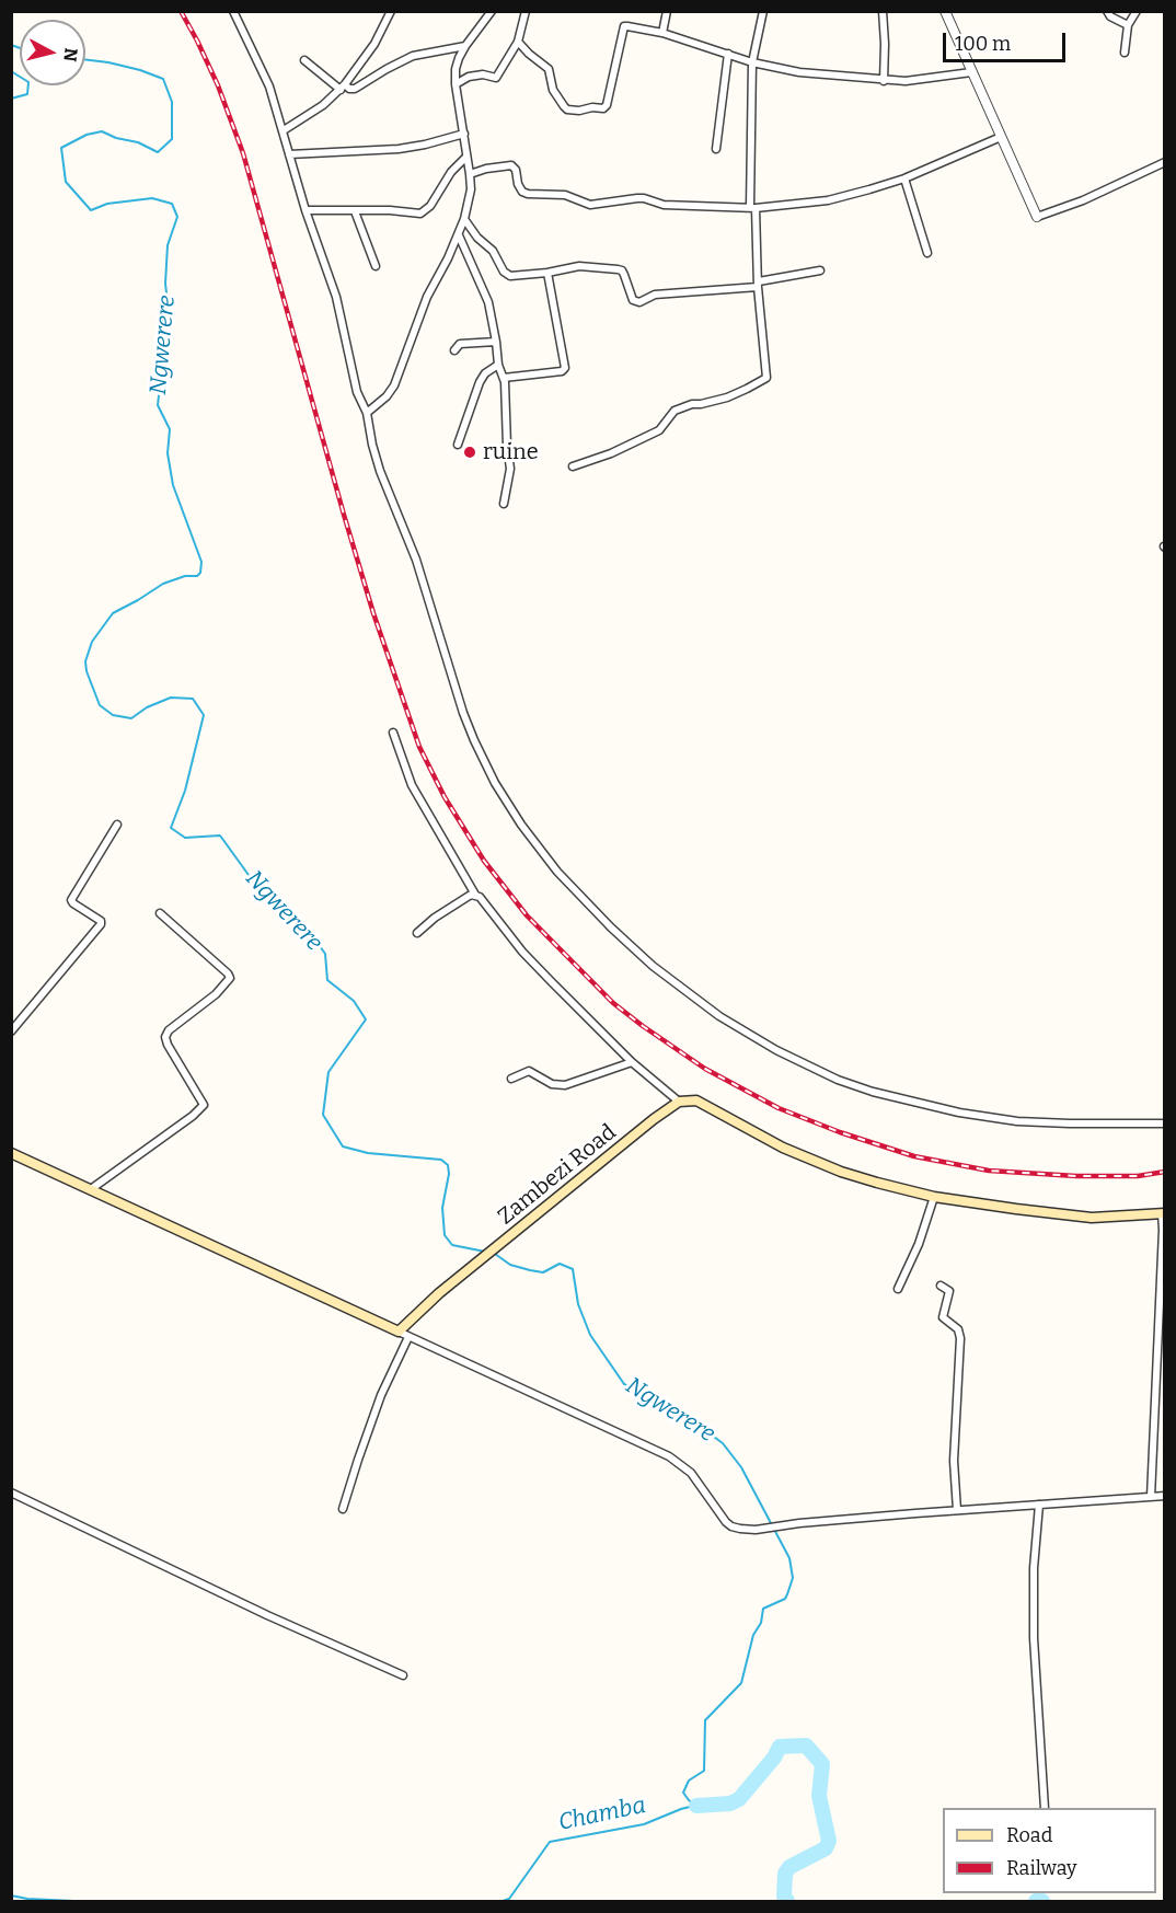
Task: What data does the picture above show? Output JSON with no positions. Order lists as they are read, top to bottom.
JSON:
{
  "streets": {
    "main road": ["Zambezi Road"]
  },
  "water": ["Ngwerere", "Chamba"],
  "places": ["ruine"],
  "legend": ["Road", "Railway"],
  "scale_bar": "100 m",
  "north": "right"
}
